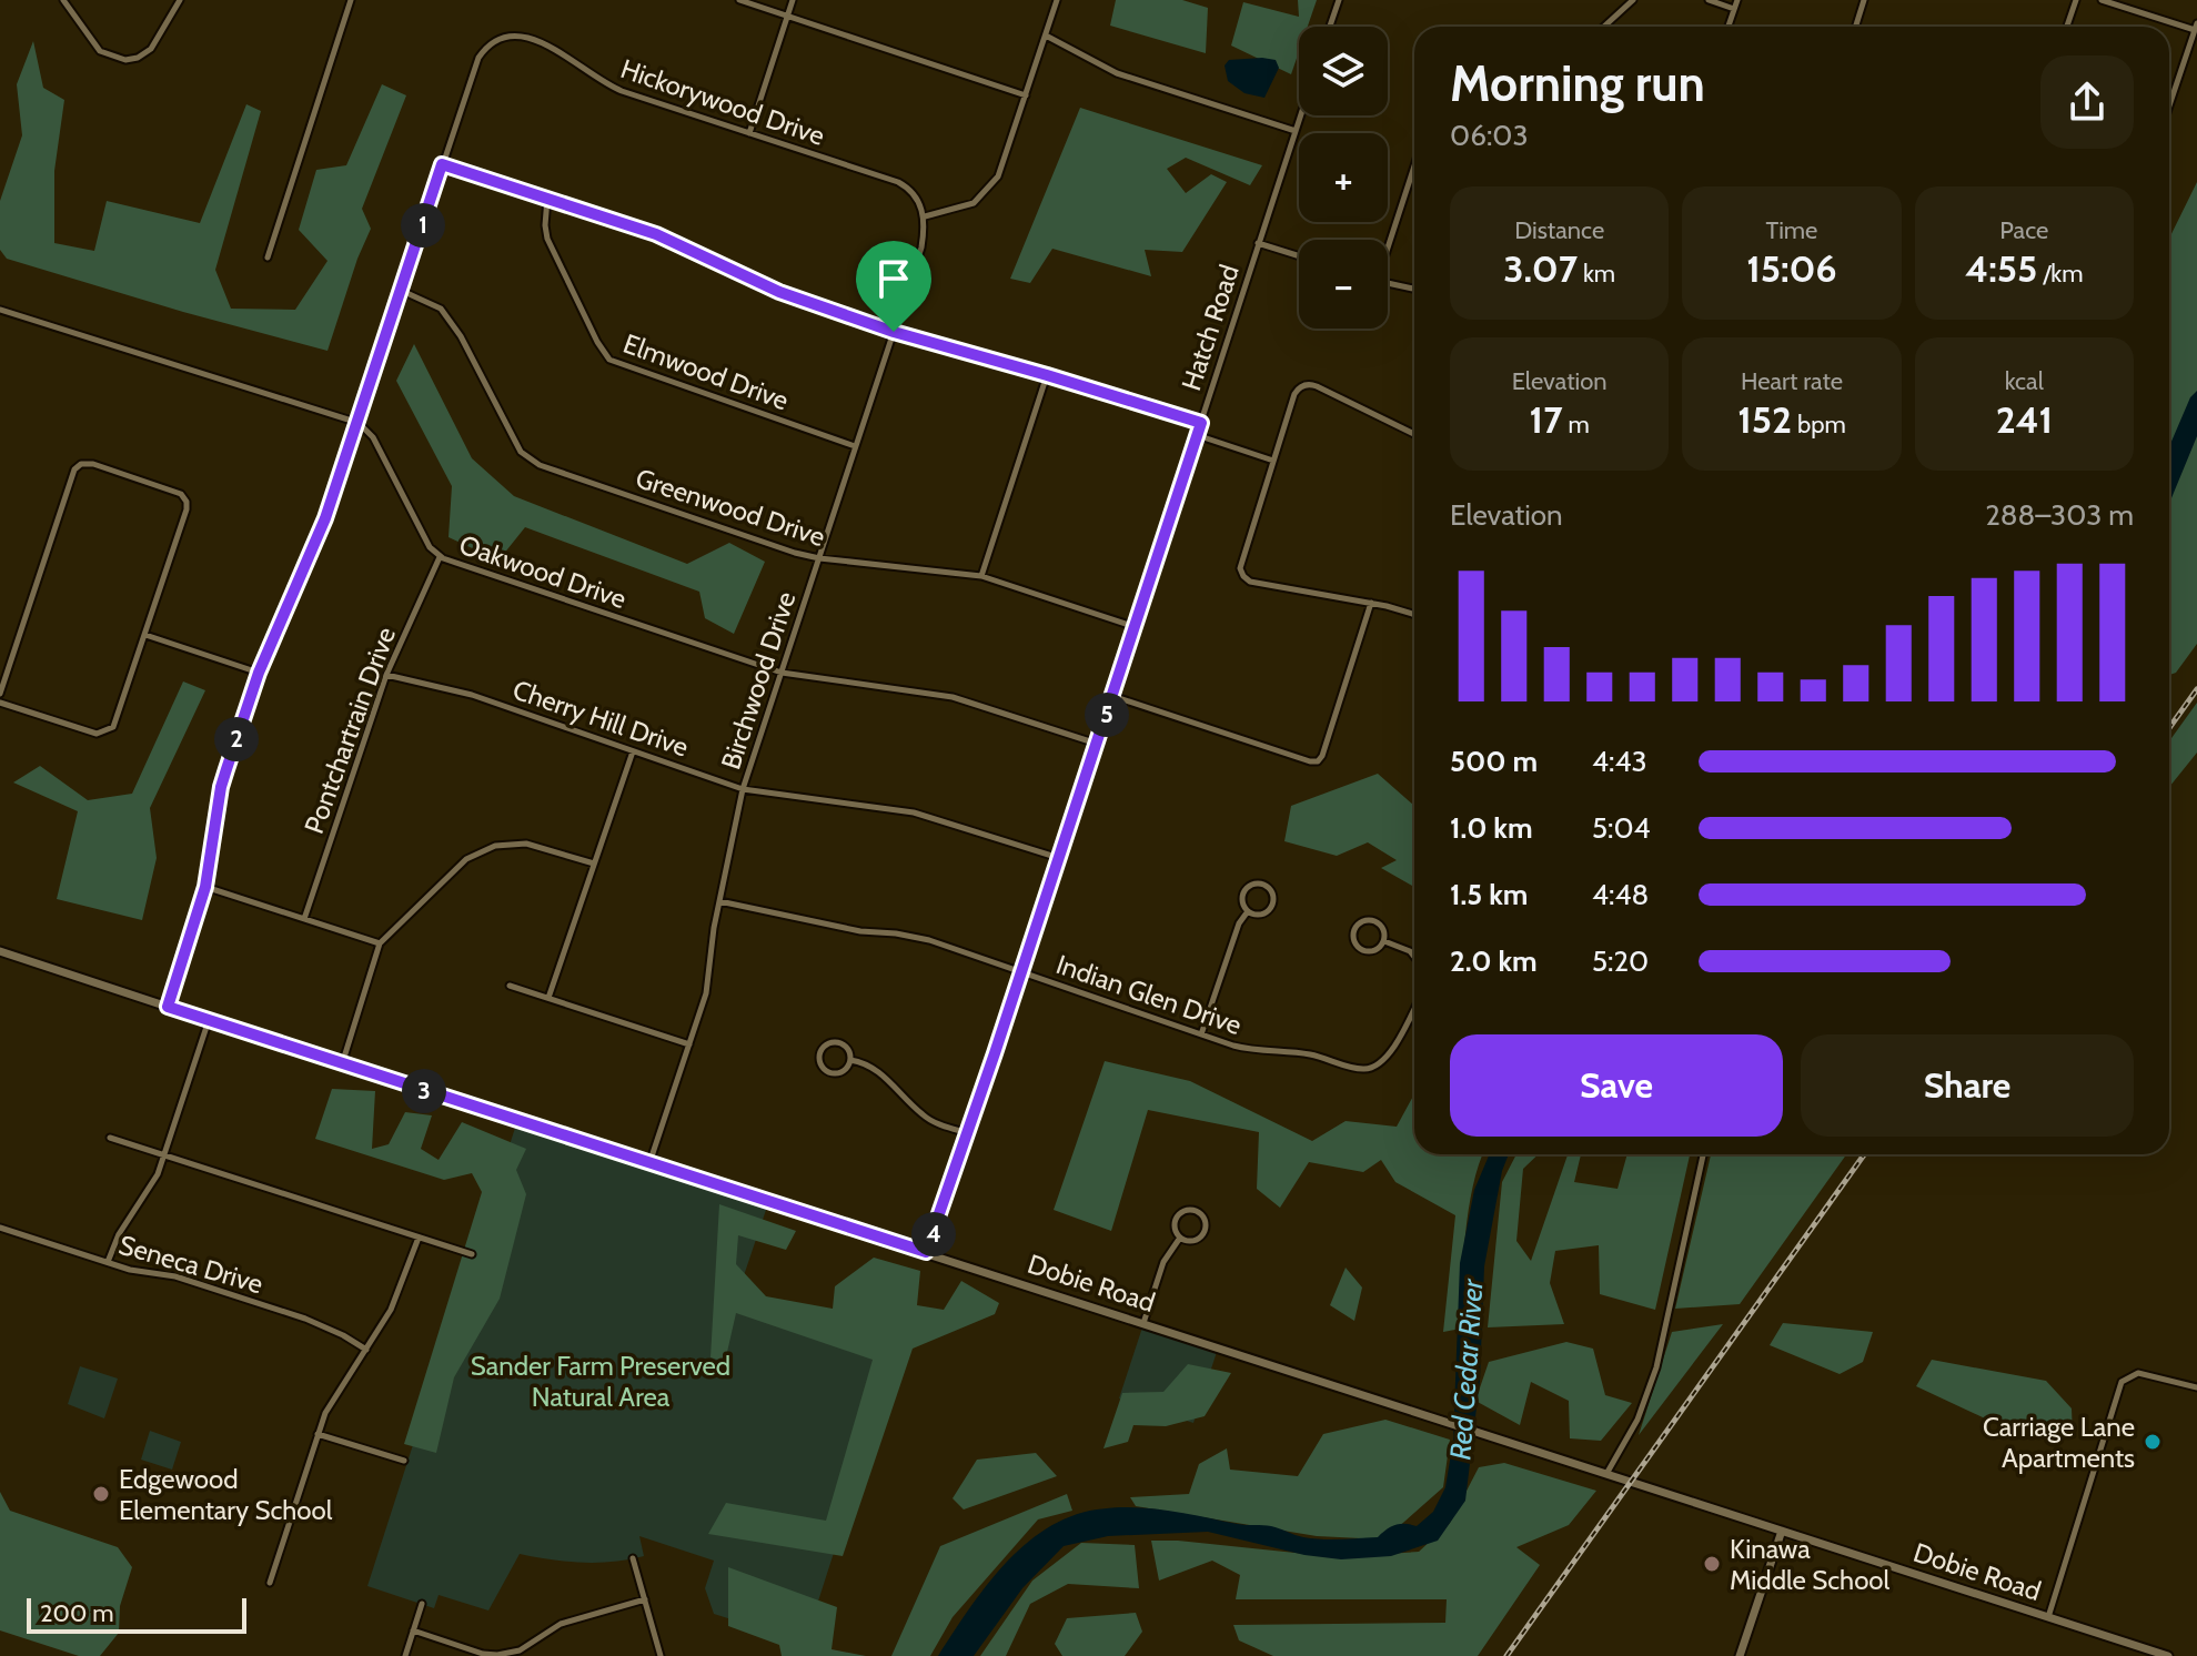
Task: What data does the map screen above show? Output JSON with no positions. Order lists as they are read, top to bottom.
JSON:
{
  "streets": {
    "street": [
      "Hickorywood Drive",
      "Hatch Road",
      "Elmwood Drive",
      "Greenwood Drive",
      "Oakwood Drive",
      "Birchwood Drive",
      "Cherry Hill Drive",
      "Pontchartrain Drive",
      "Indian Glen Drive",
      "Seneca Drive",
      "Dobie Road"
    ]
  },
  "crossings": [
    ["Hickorywood Drive", "Birchwood Drive"],
    ["Hatch Road", "Greenwood Drive"],
    ["Hatch Road", "Oakwood Drive"],
    ["Hatch Road", "Cherry Hill Drive"],
    ["Hatch Road", "Indian Glen Drive"],
    ["Hatch Road", "Dobie Road"],
    ["Elmwood Drive", "Birchwood Drive"],
    ["Greenwood Drive", "Birchwood Drive"],
    ["Oakwood Drive", "Birchwood Drive"],
    ["Oakwood Drive", "Pontchartrain Drive"],
    ["Birchwood Drive", "Cherry Hill Drive"],
    ["Birchwood Drive", "Indian Glen Drive"],
    ["Birchwood Drive", "Dobie Road"],
    ["Cherry Hill Drive", "Pontchartrain Drive"]
  ],
  "water": ["Red Cedar River"],
  "parks": ["Sander Farm Preserved Natural Area"],
  "places": ["Carriage Lane Apartments", "Edgewood Elementary School", "Kinawa Middle School"],
  "scale_bar": "200 m",
  "page": {
    "map_buttons": ["+", "−"],
    "heading": ["Morning run", "06:03"],
    "stats": [
      ["Distance", "3.07 km"],
      ["Time", "15:06"],
      ["Pace", "4:55 /km"],
      ["Elevation", "17 m"],
      ["Heart rate", "152 bpm"],
      ["kcal", "241"]
    ],
    "pins": [
      "1",
      "5",
      "2",
      "3",
      "4"
    ],
    "chart": ["Elevation", "288–303 m"],
    "list": [
      {
        "name": "500 m",
        "note": "4:43"
      },
      {
        "name": "1.0 km",
        "note": "5:04"
      },
      {
        "name": "1.5 km",
        "note": "4:48"
      },
      {
        "name": "2.0 km",
        "note": "5:20"
      }
    ],
    "buttons": ["Save", "Share"],
    "scale": "200 m"
  }
}
